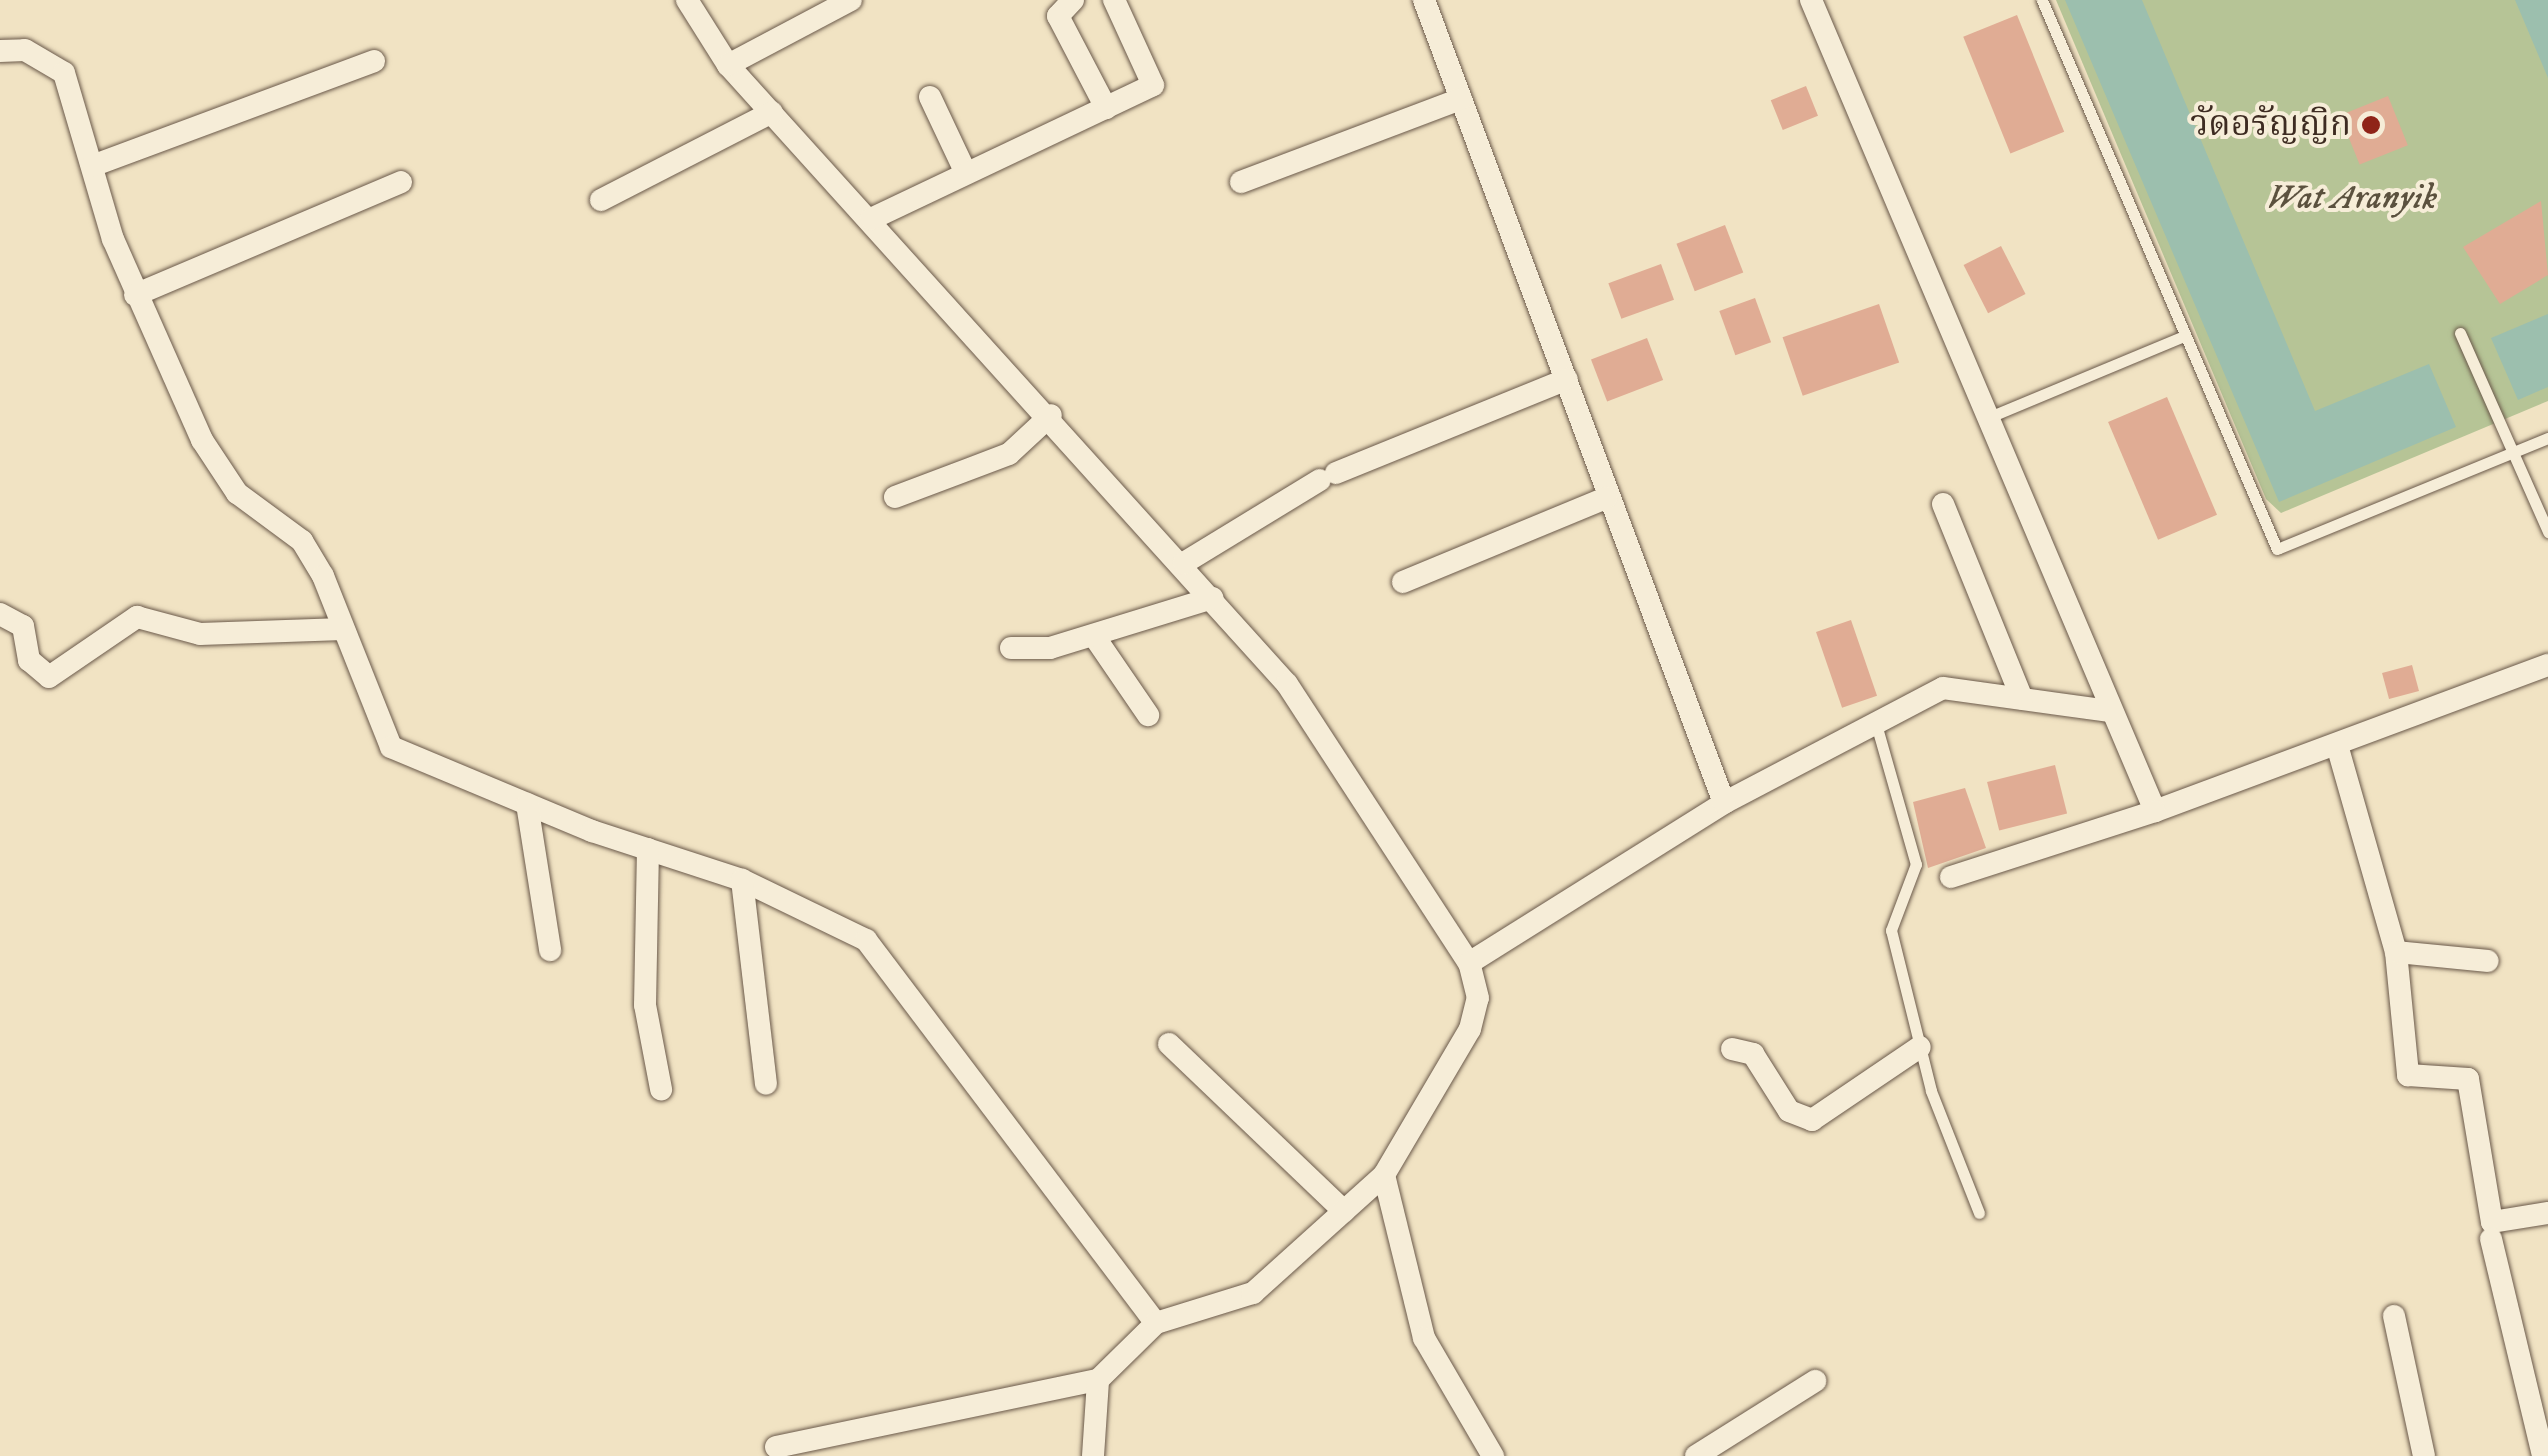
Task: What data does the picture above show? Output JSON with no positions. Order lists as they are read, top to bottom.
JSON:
{
  "parks": ["Wat Aranyik"],
  "places": ["วัดอรัญญิก"]
}
